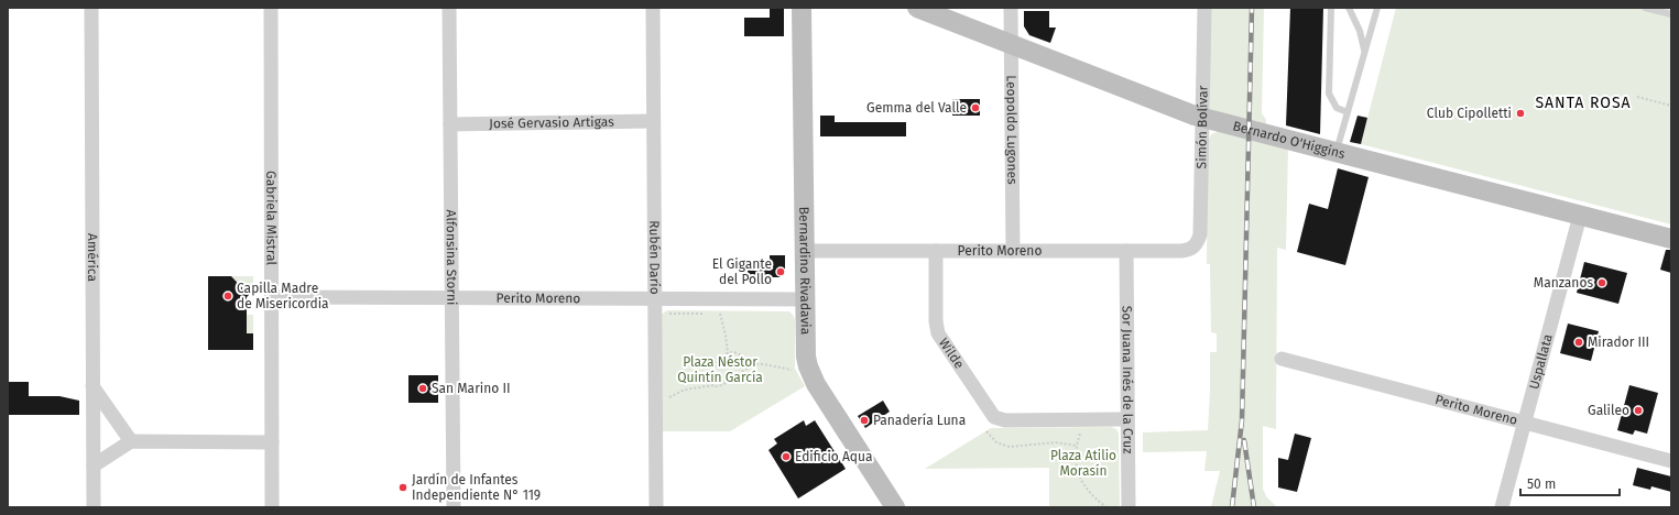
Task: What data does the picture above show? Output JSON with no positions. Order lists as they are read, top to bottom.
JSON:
{
  "streets": {
    "main road": ["Bernardo O'Higgins", "Bernardino Rivadavia"],
    "street": [
      "José Gervasio Artigas",
      "Simón Bolívar",
      "Leopoldo Lugones",
      "Gabriela Mistral",
      "Perito Moreno",
      "América",
      "Alfonsina Storni",
      "Rubén Darío",
      "Wilde",
      "Uspallata",
      "Sor Juana Inés de la Cruz"
    ]
  },
  "crossings": [
    ["José Gervasio Artigas", "Alfonsina Storni"],
    ["José Gervasio Artigas", "Rubén Darío"],
    ["Simón Bolívar", "Bernardo O'Higgins"],
    ["Simón Bolívar", "Perito Moreno"],
    ["Leopoldo Lugones", "Bernardo O'Higgins"],
    ["Leopoldo Lugones", "Perito Moreno"],
    ["Bernardo O'Higgins", "Uspallata"],
    ["Gabriela Mistral", "Perito Moreno"],
    ["Perito Moreno", "Alfonsina Storni"],
    ["Perito Moreno", "Rubén Darío"],
    ["Perito Moreno", "Bernardino Rivadavia"],
    ["Perito Moreno", "Wilde"],
    ["Perito Moreno", "Uspallata"],
    ["Perito Moreno", "Sor Juana Inés de la Cruz"]
  ],
  "districts": ["SANTA ROSA"],
  "parks": ["Plaza Néstor Quintín García", "Plaza Atilio Morasín"],
  "places": [
    "Gemma del Valle",
    "Club Cipolletti",
    "El Gigante del Pollo",
    "Manzanos",
    "Capilla Madre de Misericordia",
    "Mirador III",
    "San Marino II",
    "Galileo",
    "Panadería Luna",
    "Edificio Aqua",
    "Jardín de Infantes Independiente N° 119"
  ],
  "scale_bar": "50 m"
}
